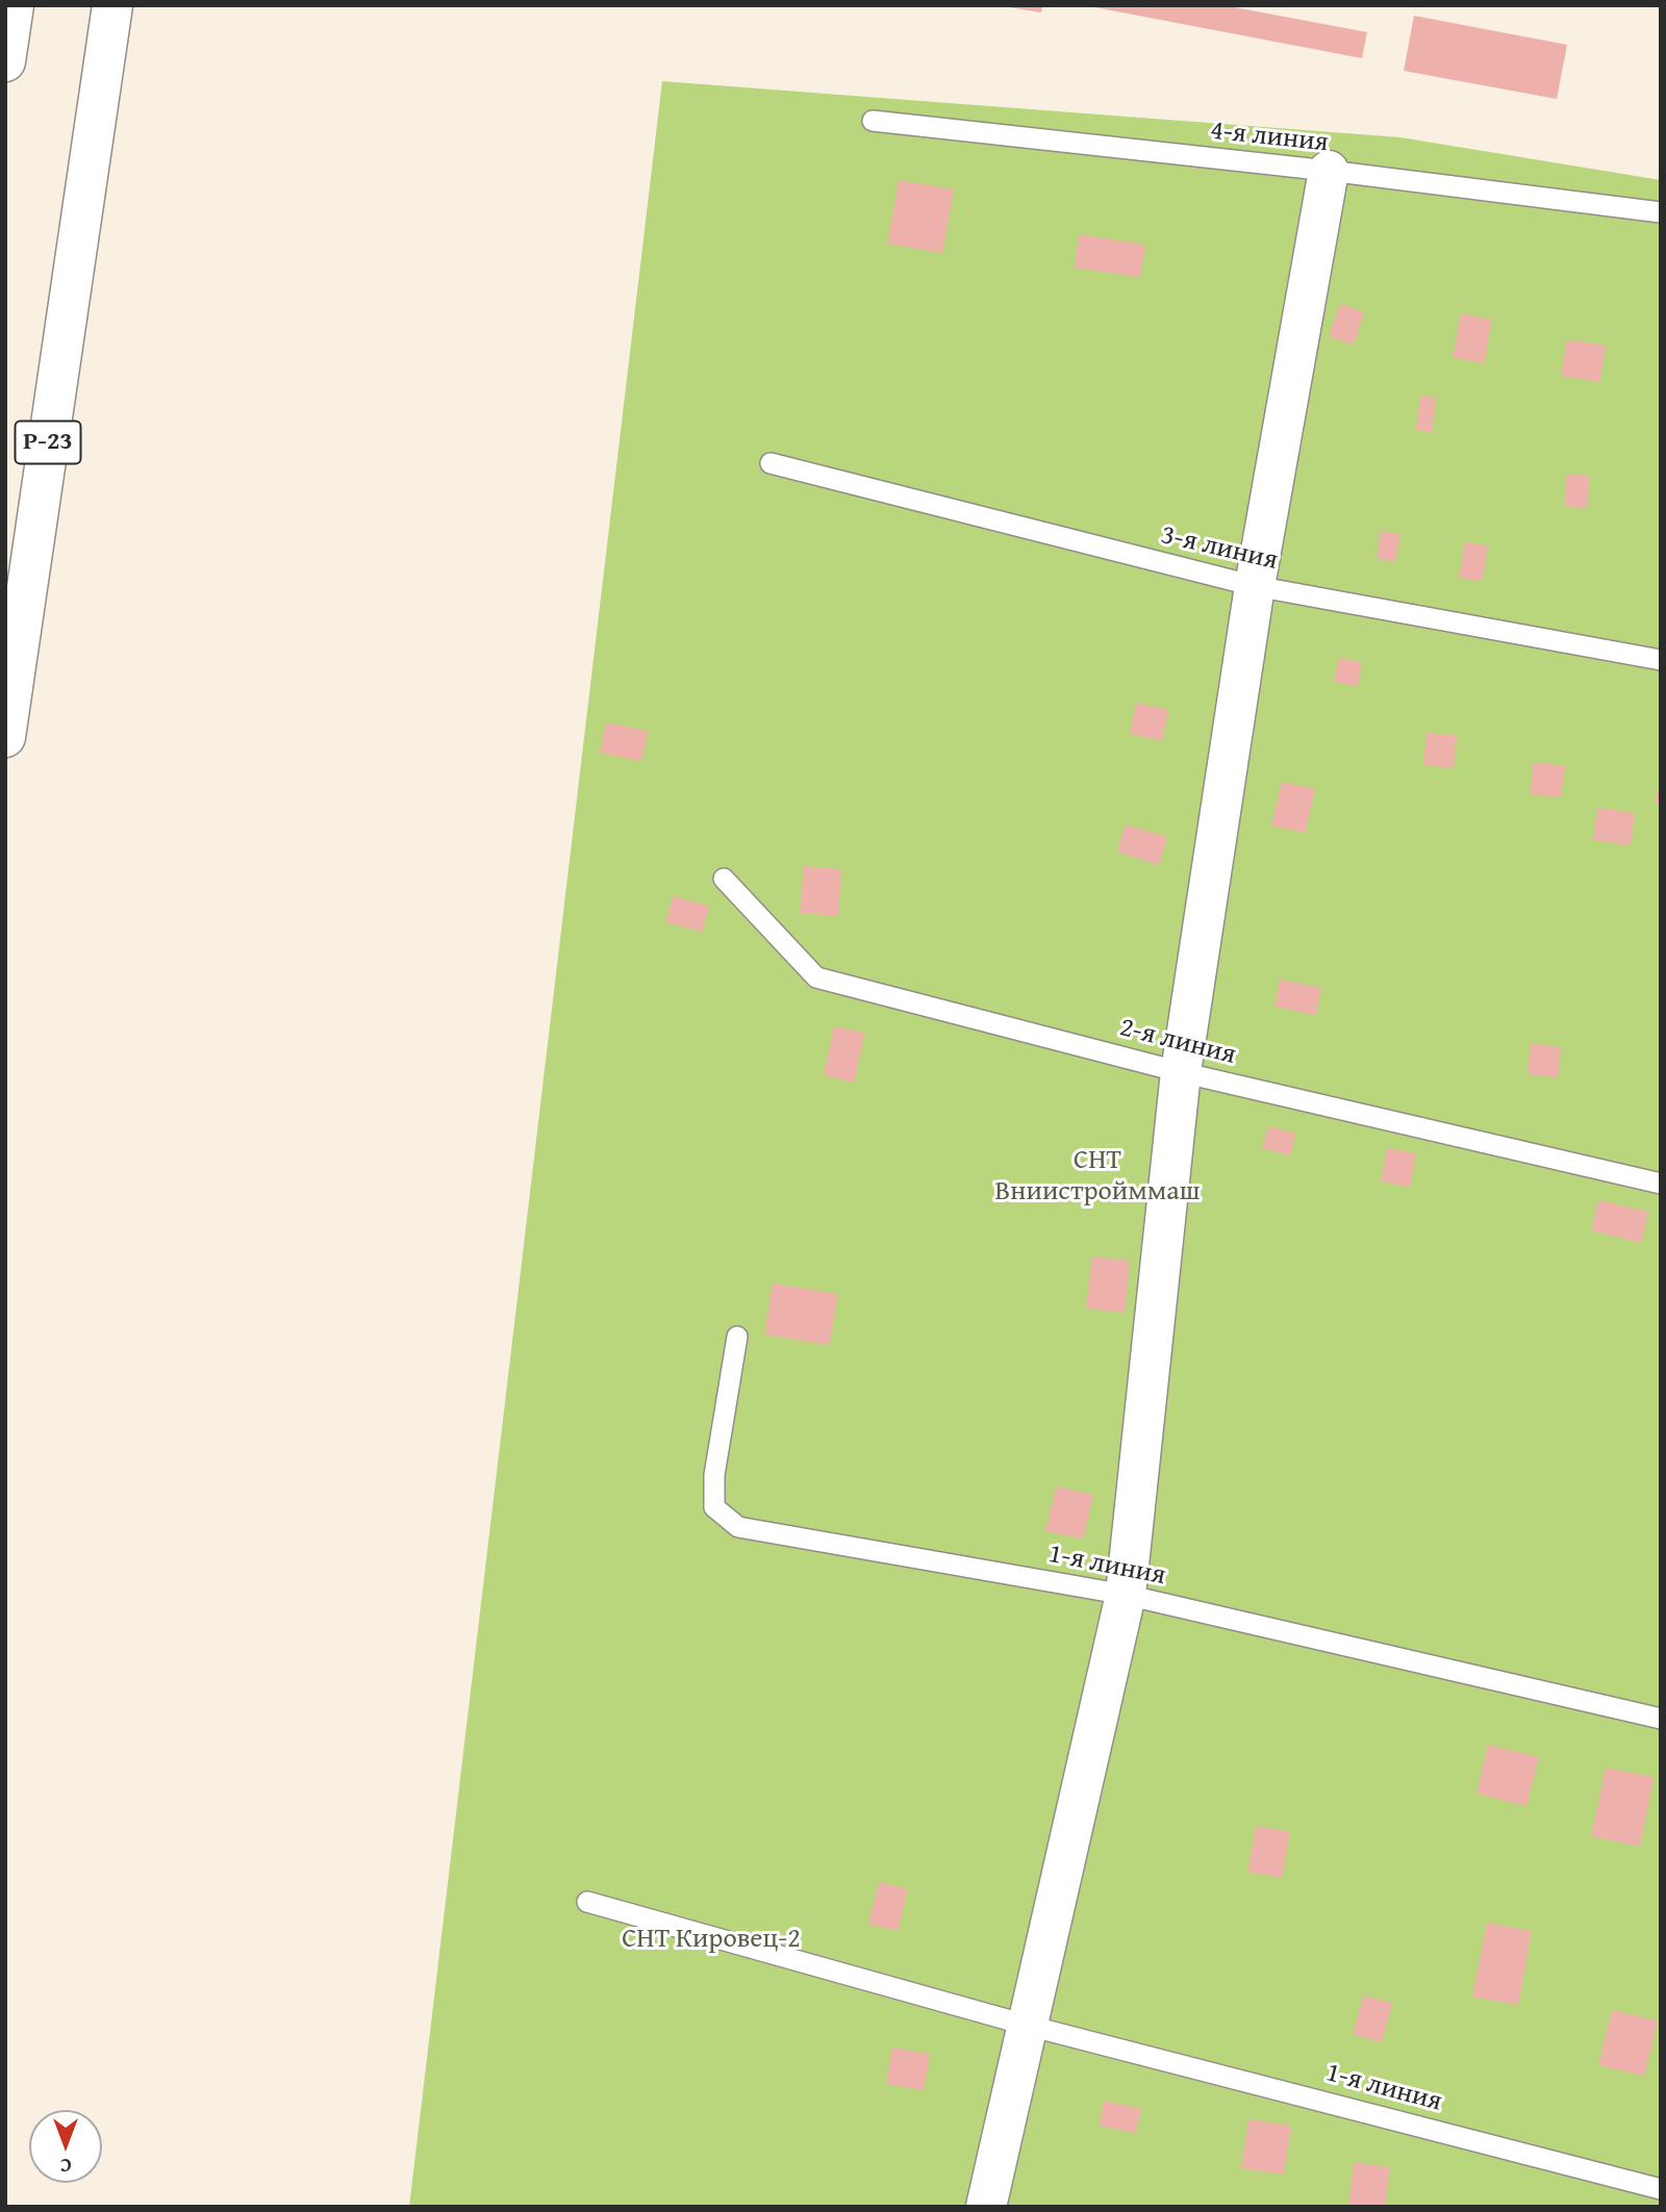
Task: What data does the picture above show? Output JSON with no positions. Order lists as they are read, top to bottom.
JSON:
{
  "streets": {
    "main road": ["Р-23"],
    "lane": [
      "4-я линия",
      "3-я линия",
      "2-я линия",
      "1-я линия"
    ]
  },
  "parks": ["СНТ Вниистройммаш", "СНТ Кировец-2"],
  "north": "bottom"
}
